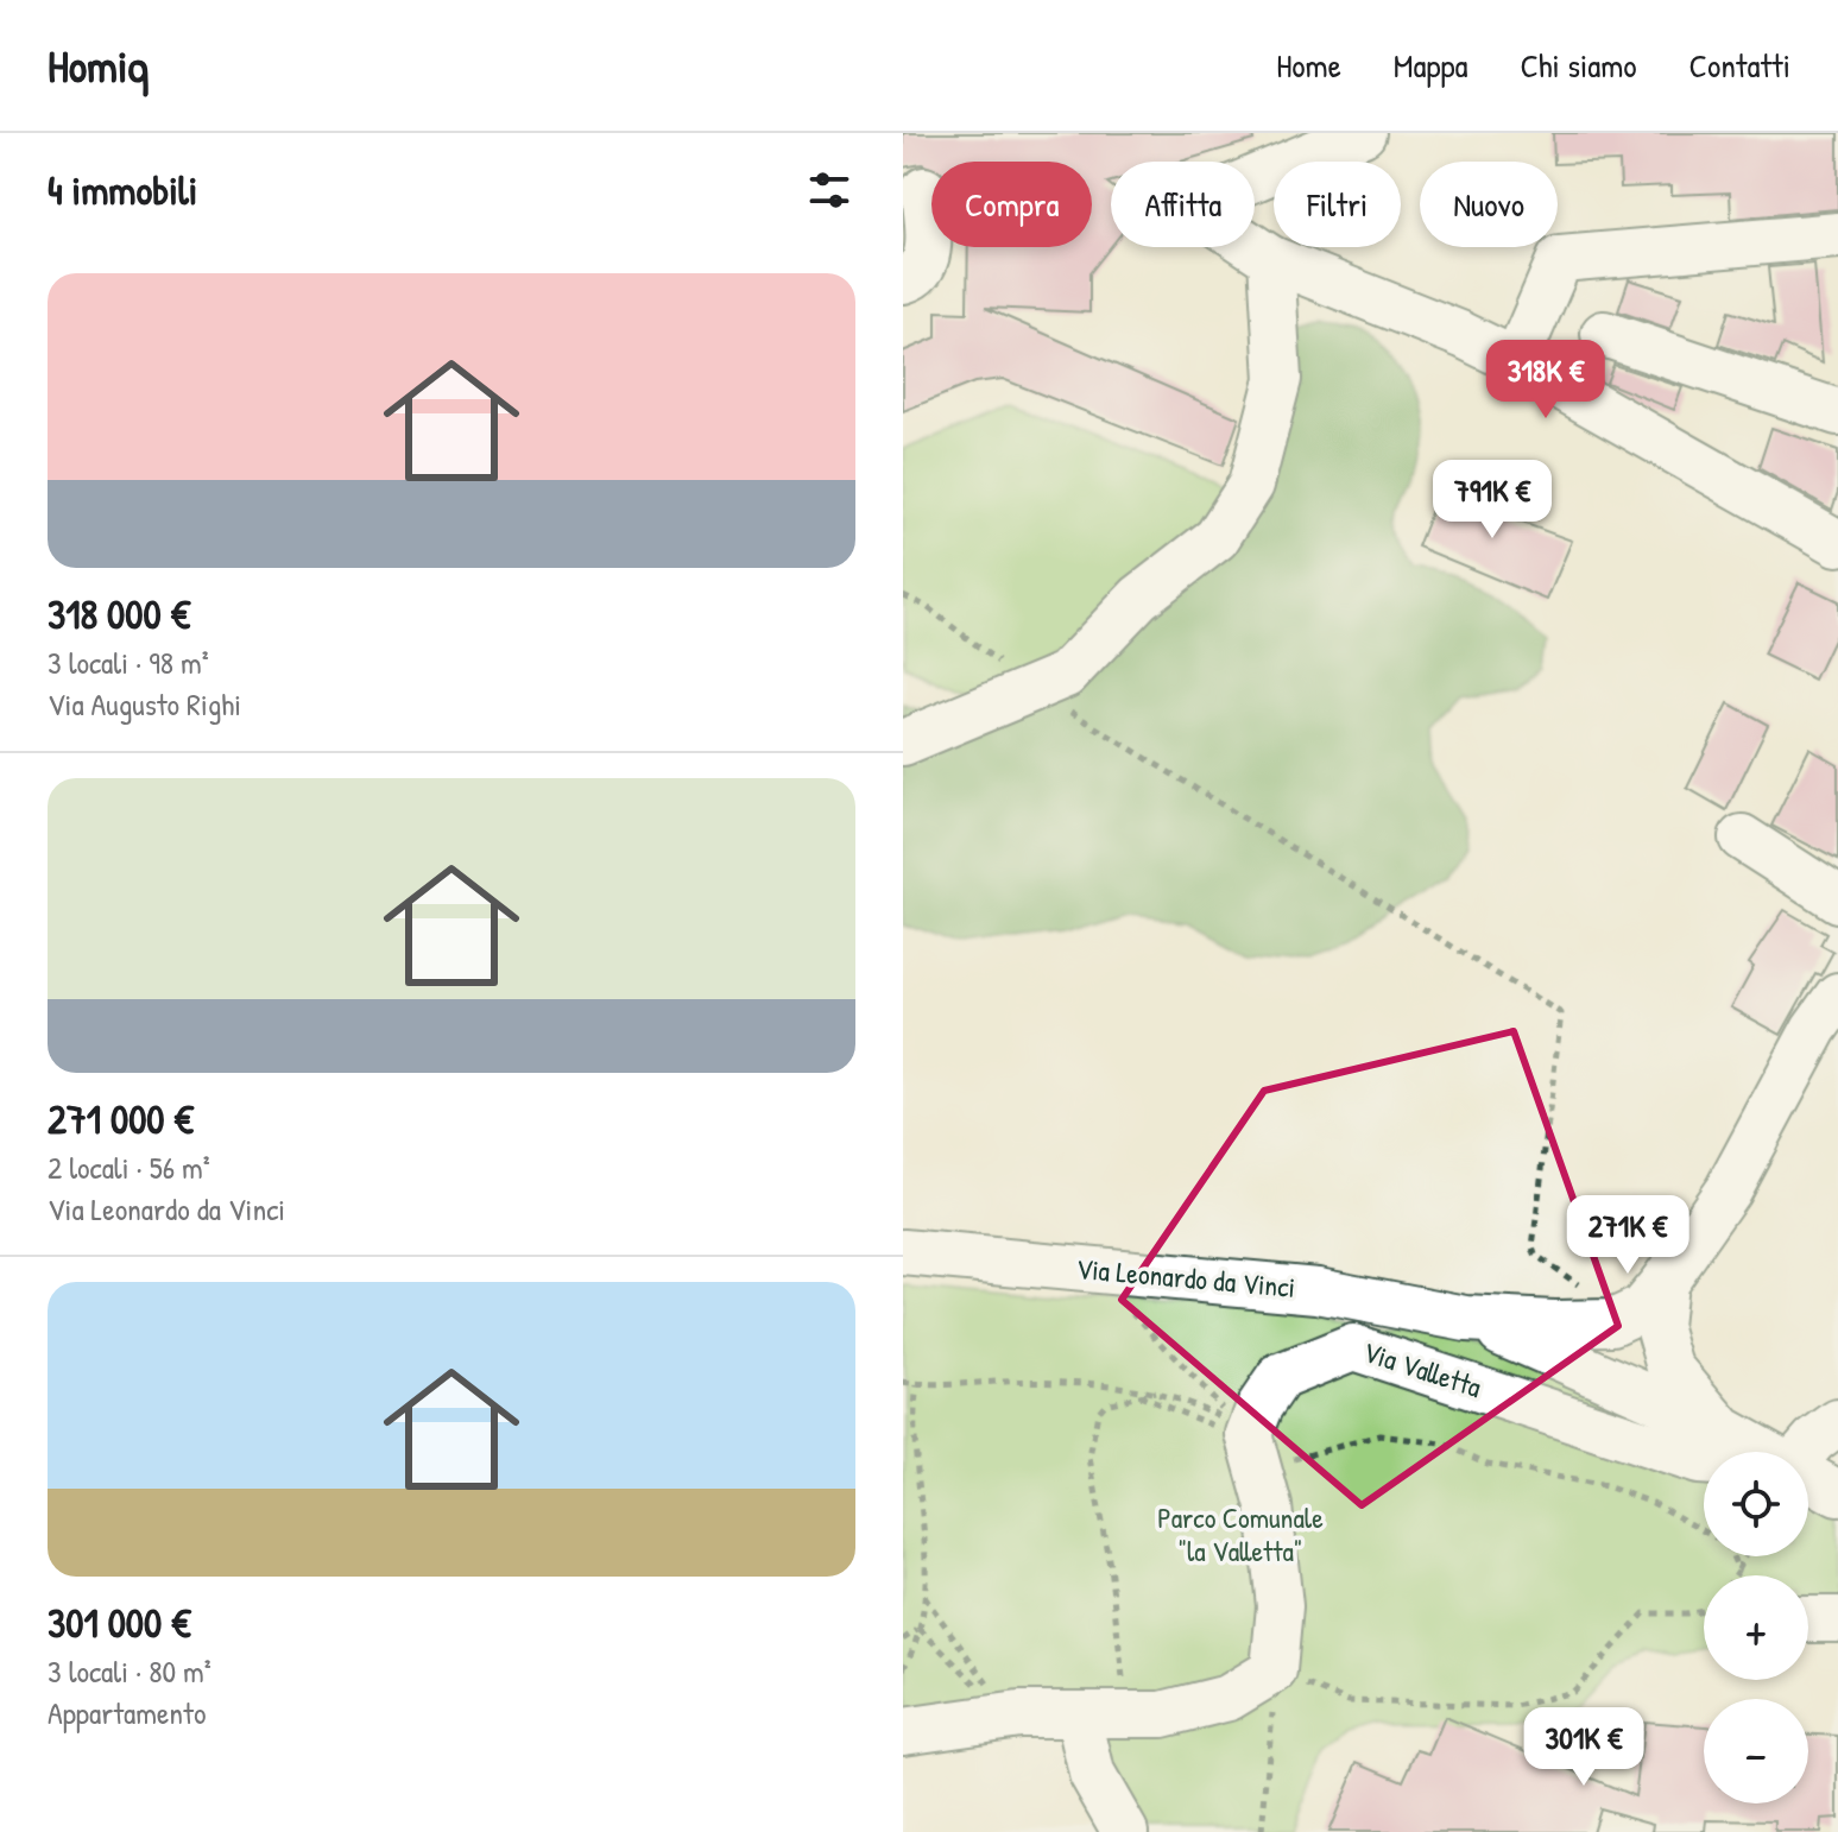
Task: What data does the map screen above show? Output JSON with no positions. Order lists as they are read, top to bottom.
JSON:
{
  "streets": {
    "street": ["Via Leonardo da Vinci", "Via Valletta"]
  },
  "parks": ["Parco Comunale \"la Valletta\""],
  "page": {
    "header": "Homiq",
    "nav": [
      "Home",
      "Mappa",
      "Chi siamo",
      "Contatti"
    ],
    "heading": "4 immobili",
    "chip": [
      "Compra",
      "Affitta",
      "Filtri",
      "Nuovo"
    ],
    "list": [
      {
        "name": "318 000 €",
        "note": "3 locali · 98 m² · Via Augusto Righi"
      },
      {
        "name": "271 000 €",
        "note": "2 locali · 56 m² · Via Leonardo da Vinci"
      },
      {
        "name": "301 000 €",
        "note": "3 locali · 80 m² · Appartamento"
      }
    ],
    "price": [
      "318K €",
      "791K €",
      "271K €",
      "301K €"
    ],
    "map_buttons": ["+", "−"]
  }
}
